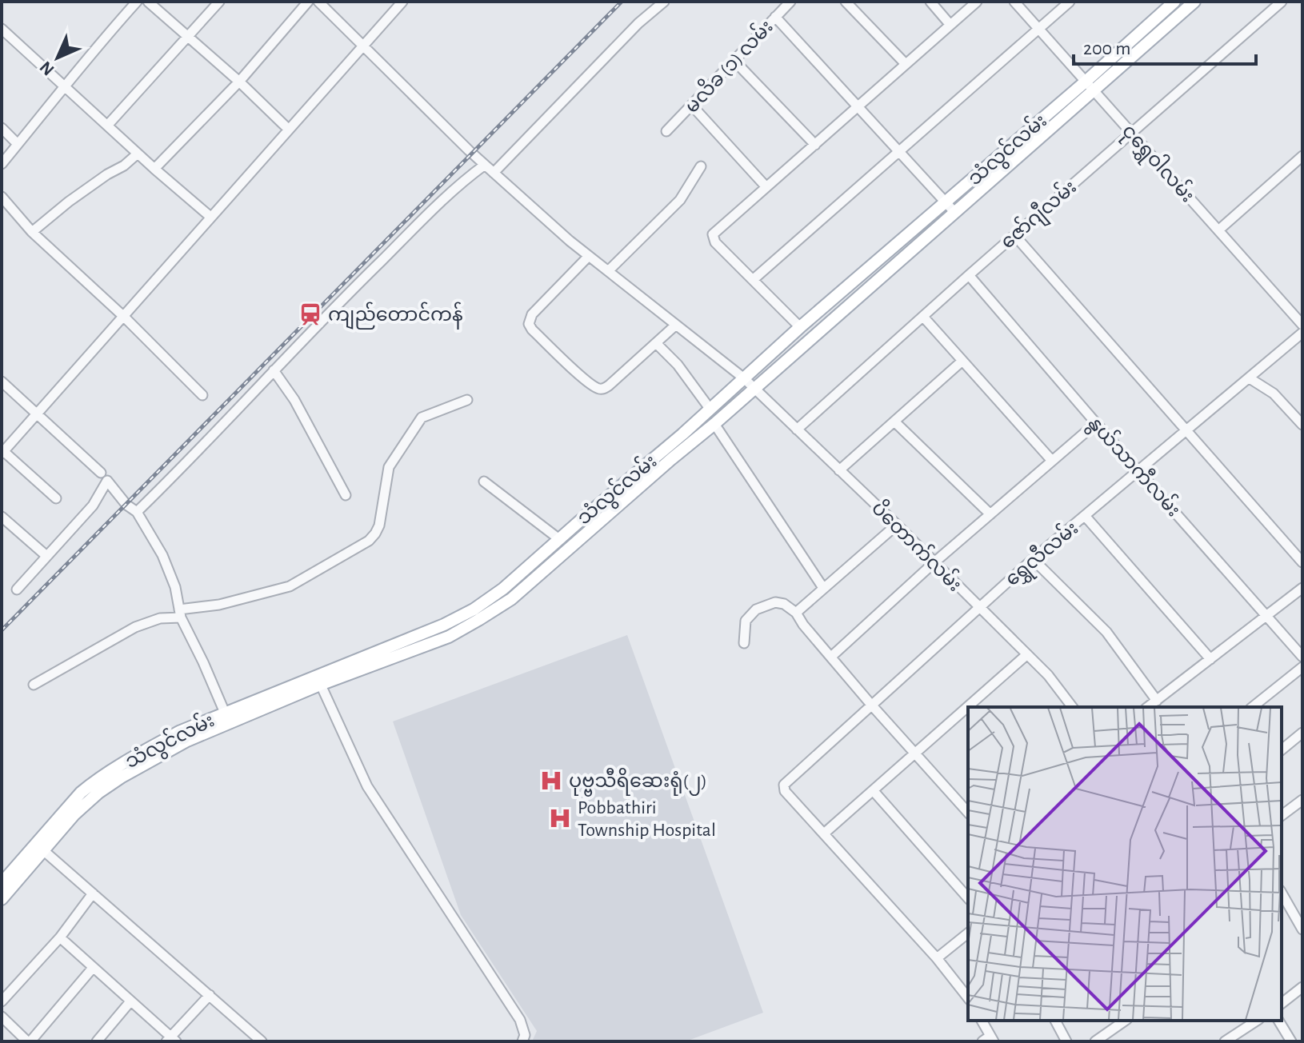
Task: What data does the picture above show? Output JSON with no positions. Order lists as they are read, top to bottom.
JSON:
{
  "streets": {
    "main road": ["သံလွင်လမ်း"],
    "street": [
      "မလိခ (၁) လမ်း",
      "ငုရွှေဝါလမ်း",
      "ဇော်ဂျီလမ်း",
      "နွယ်သာကီလမ်း",
      "ပိတောက်လမ်း",
      "ရွှေလီလမ်း"
    ]
  },
  "crossings": [
    ["သံလွင်လမ်း", "ငုရွှေဝါလမ်း"],
    ["သံလွင်လမ်း", "ပိတောက်လမ်း"],
    ["ငုရွှေဝါလမ်း", "ဇော်ဂျီလမ်း"],
    ["ဇော်ဂျီလမ်း", "နွယ်သာကီလမ်း"],
    ["ဇော်ဂျီလမ်း", "ပိတောက်လမ်း"],
    ["နွယ်သာကီလမ်း", "ရွှေလီလမ်း"],
    ["ပိတောက်လမ်း", "ရွှေလီလမ်း"]
  ],
  "places": {
    "station": ["ကျည်တောင်ကန်"],
    "hospital": ["ပုဗ္ဗသီရိဆေးရုံ(၂)", "Pobbathiri Township Hospital"]
  },
  "scale_bar": "200 m",
  "north": "bottom left"
}
